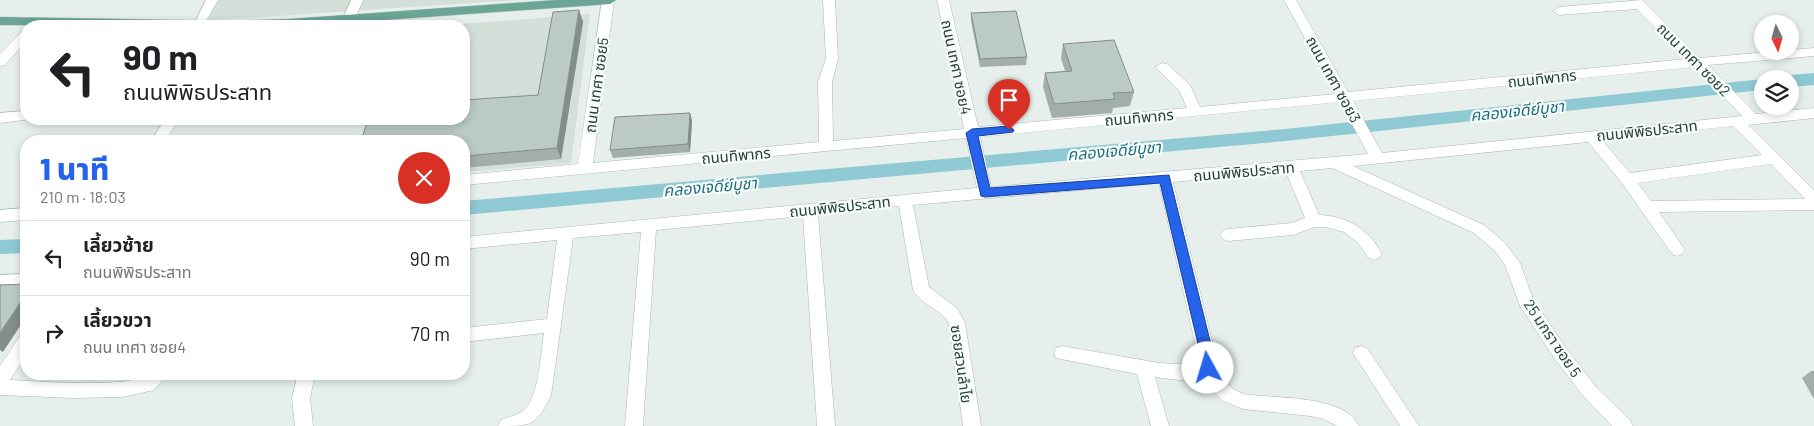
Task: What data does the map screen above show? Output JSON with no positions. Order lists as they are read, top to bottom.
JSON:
{
  "streets": {
    "street": [
      "ถนน เทศา ซอย2",
      "ถนน เทศา ซอย4",
      "ถนนทิพากร",
      "ถนน เทศา ซอย3",
      "ถนน เทศา ซอย5",
      "ถนนพิพิธประสาท",
      "25 มกรา ซอย 5",
      "ซอยสวนลำไย"
    ]
  },
  "crossings": [
    ["ถนน เทศา ซอย2", "ถนนทิพากร"],
    ["ถนน เทศา ซอย2", "ถนนพิพิธประสาท"],
    ["ถนน เทศา ซอย4", "ถนนทิพากร"],
    ["ถนน เทศา ซอย4", "ถนนพิพิธประสาท"],
    ["ถนนทิพากร", "ถนน เทศา ซอย3"],
    ["ถนนทิพากร", "ถนน เทศา ซอย5"],
    ["ถนน เทศา ซอย3", "ถนนพิพิธประสาท"],
    ["ถนนพิพิธประสาท", "25 มกรา ซอย 5"],
    ["ถนนพิพิธประสาท", "ซอยสวนลำไย"]
  ],
  "water": ["คลองเจดีย์บูชา"],
  "north": "bottom",
  "page": {
    "turn": ["90 m", "ถนนพิพิธประสาท"],
    "heading": ["1 นาที", "210 m · 18:03"],
    "list": [
      {
        "name": "เลี้ยวซ้าย",
        "note": "ถนนพิพิธประสาท",
        "value": "90 m"
      },
      {
        "name": "เลี้ยวขวา",
        "note": "ถนน เทศา ซอย4",
        "value": "70 m"
      }
    ]
  }
}
